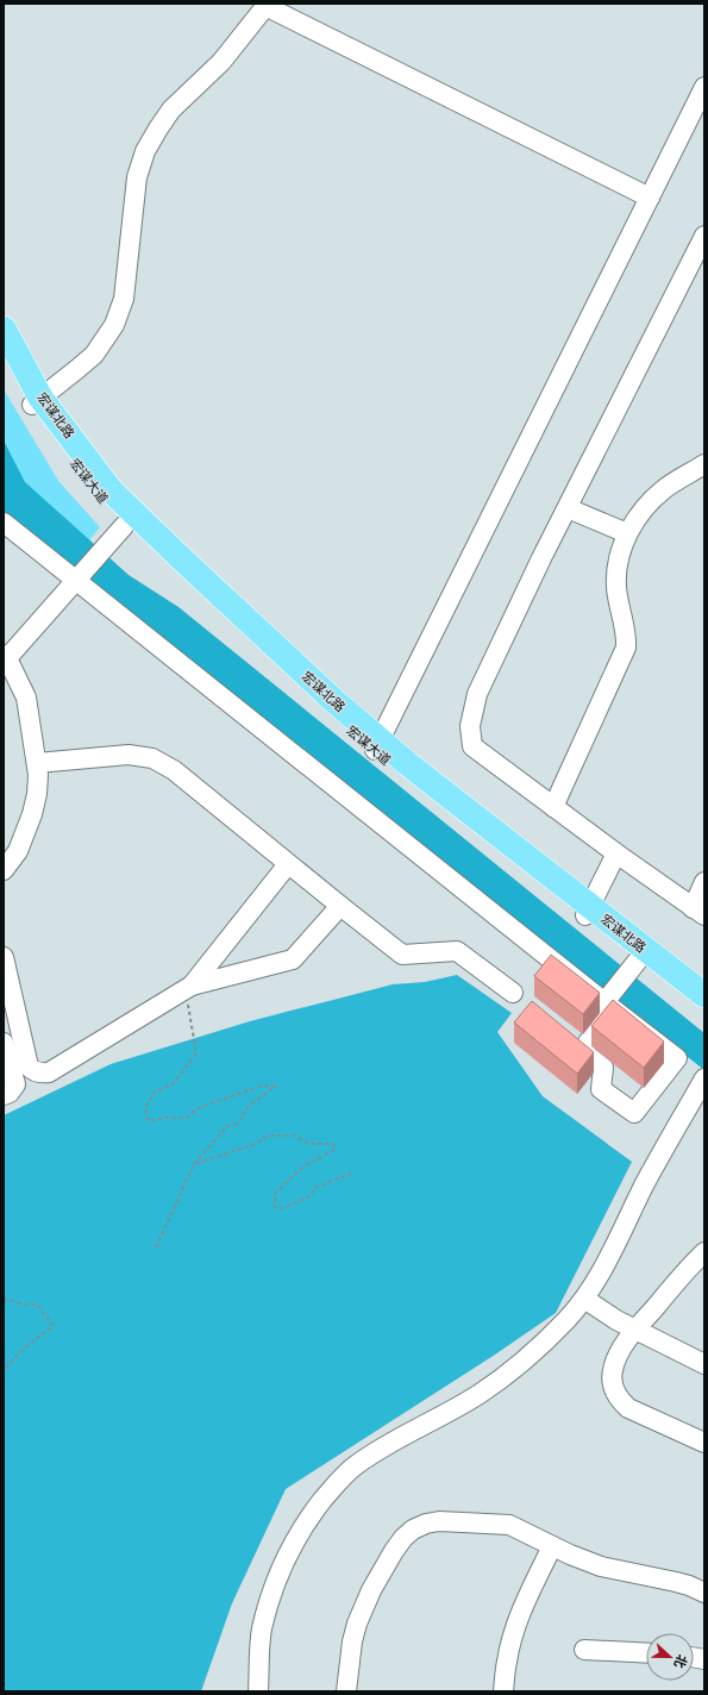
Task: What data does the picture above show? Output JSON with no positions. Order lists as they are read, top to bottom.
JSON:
{
  "streets": {
    "main road": ["宏谋北路", "宏谋大道"]
  },
  "crossings": [
    ["宏谋北路", "宏谋大道"]
  ],
  "north": "right"
}
